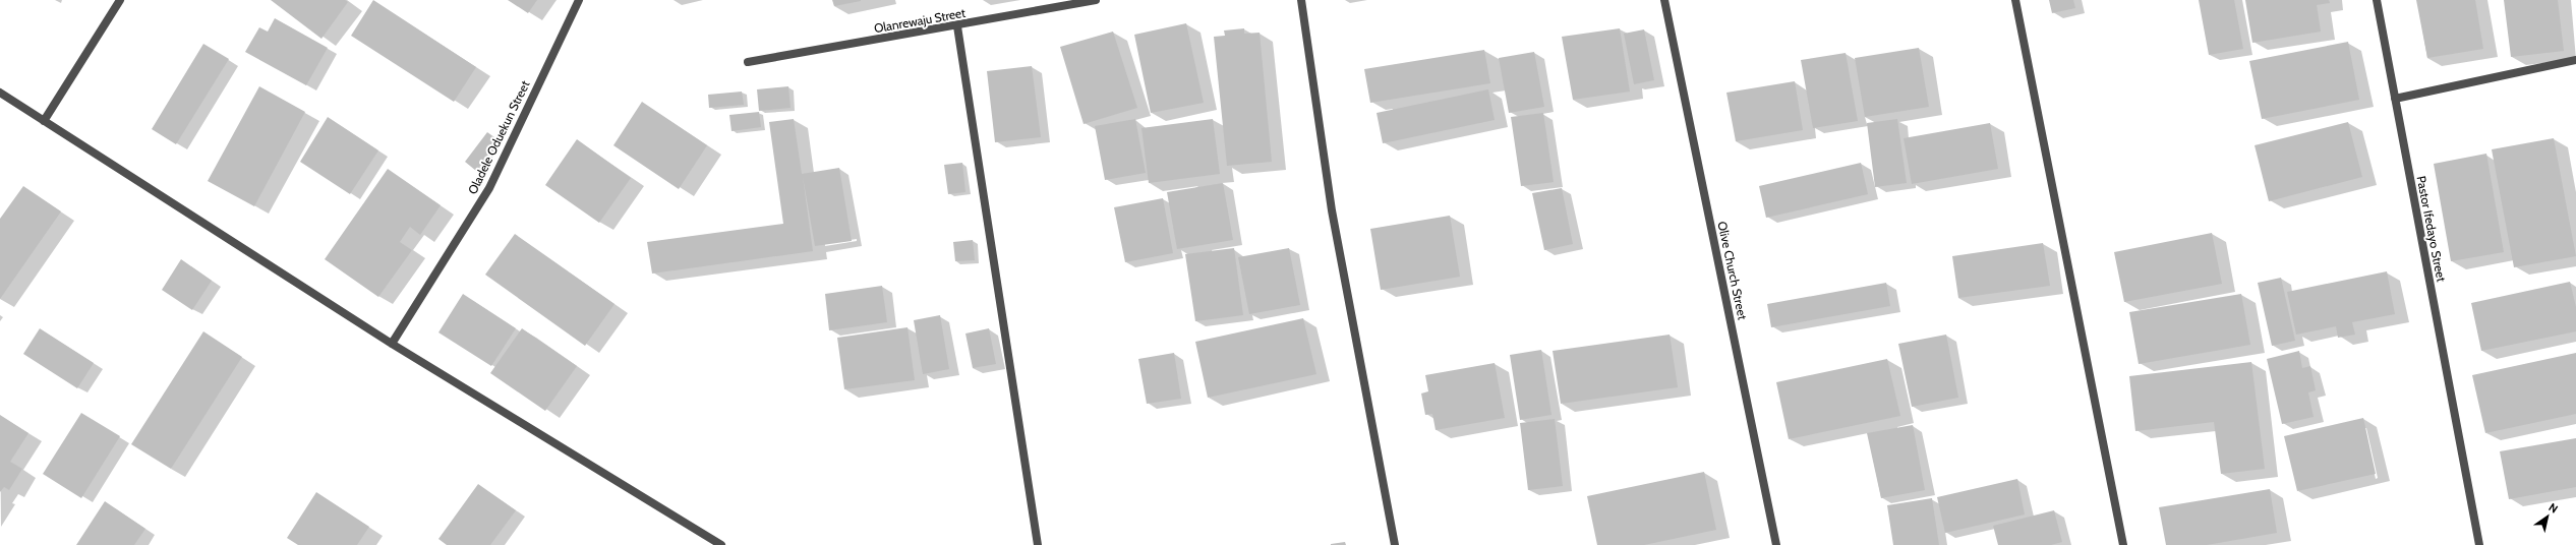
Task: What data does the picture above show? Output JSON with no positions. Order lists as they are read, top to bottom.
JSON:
{
  "streets": {
    "street": [
      "Olanrewaju Street",
      "Oladele Oduekun Street",
      "Pastor Ifedayo Street",
      "Olive Church Street"
    ]
  },
  "north": "top right"
}
